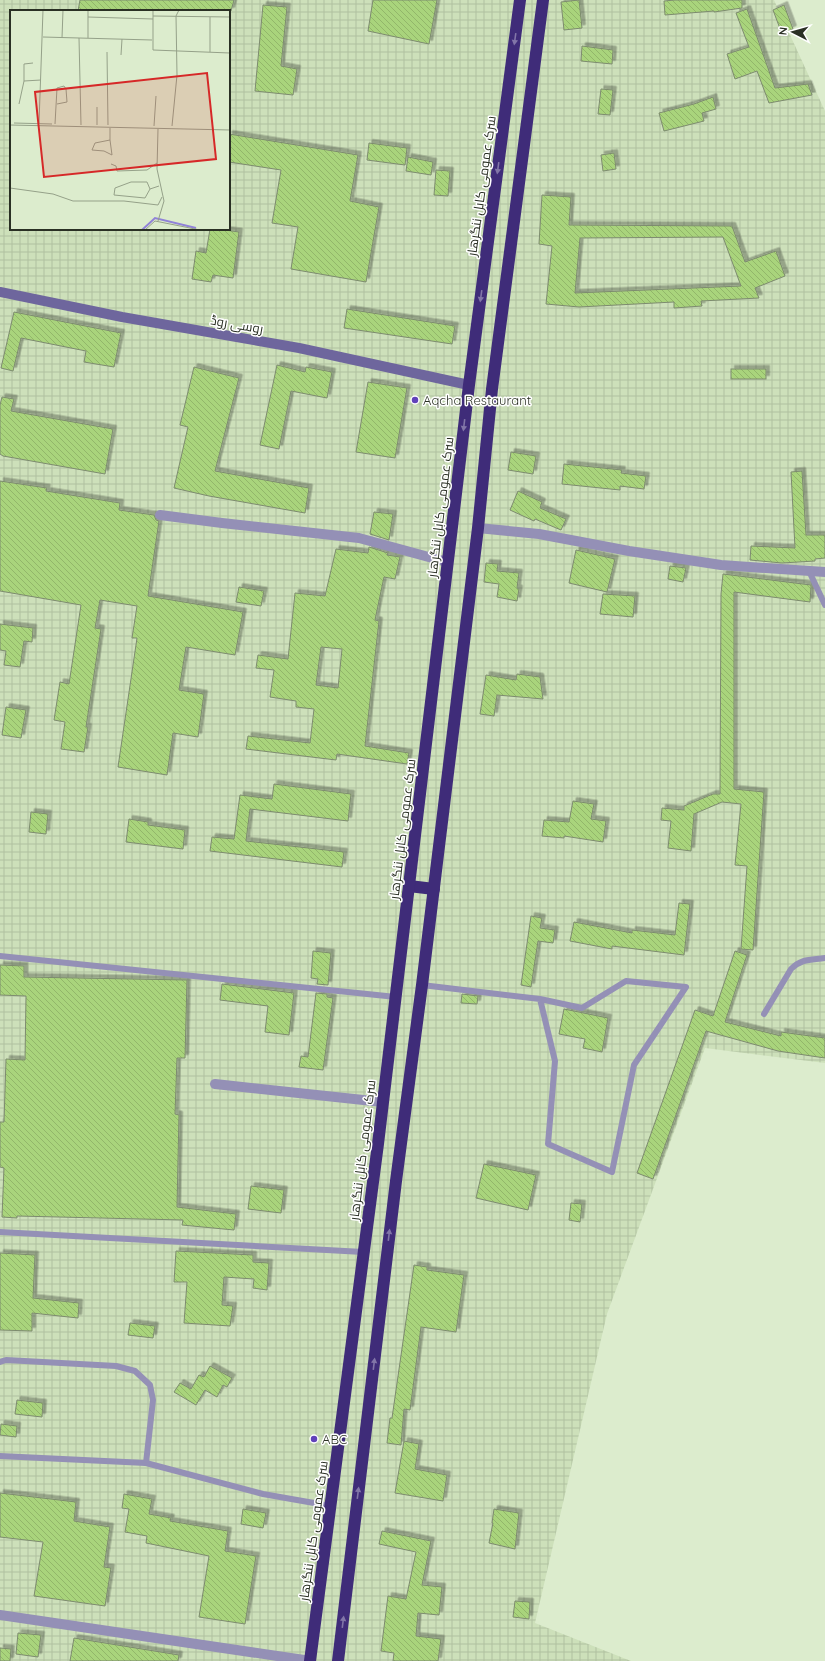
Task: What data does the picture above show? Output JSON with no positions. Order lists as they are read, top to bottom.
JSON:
{
  "streets": {
    "highway": ["سرک عمومی کابل ننگرهار"],
    "main road": ["روسی روڈ"]
  },
  "crossings": [
    ["سرک عمومی کابل ننگرهار", "روسی روڈ"]
  ],
  "places": ["Aqcha Restaurant", "ABC"],
  "north": "left"
}
